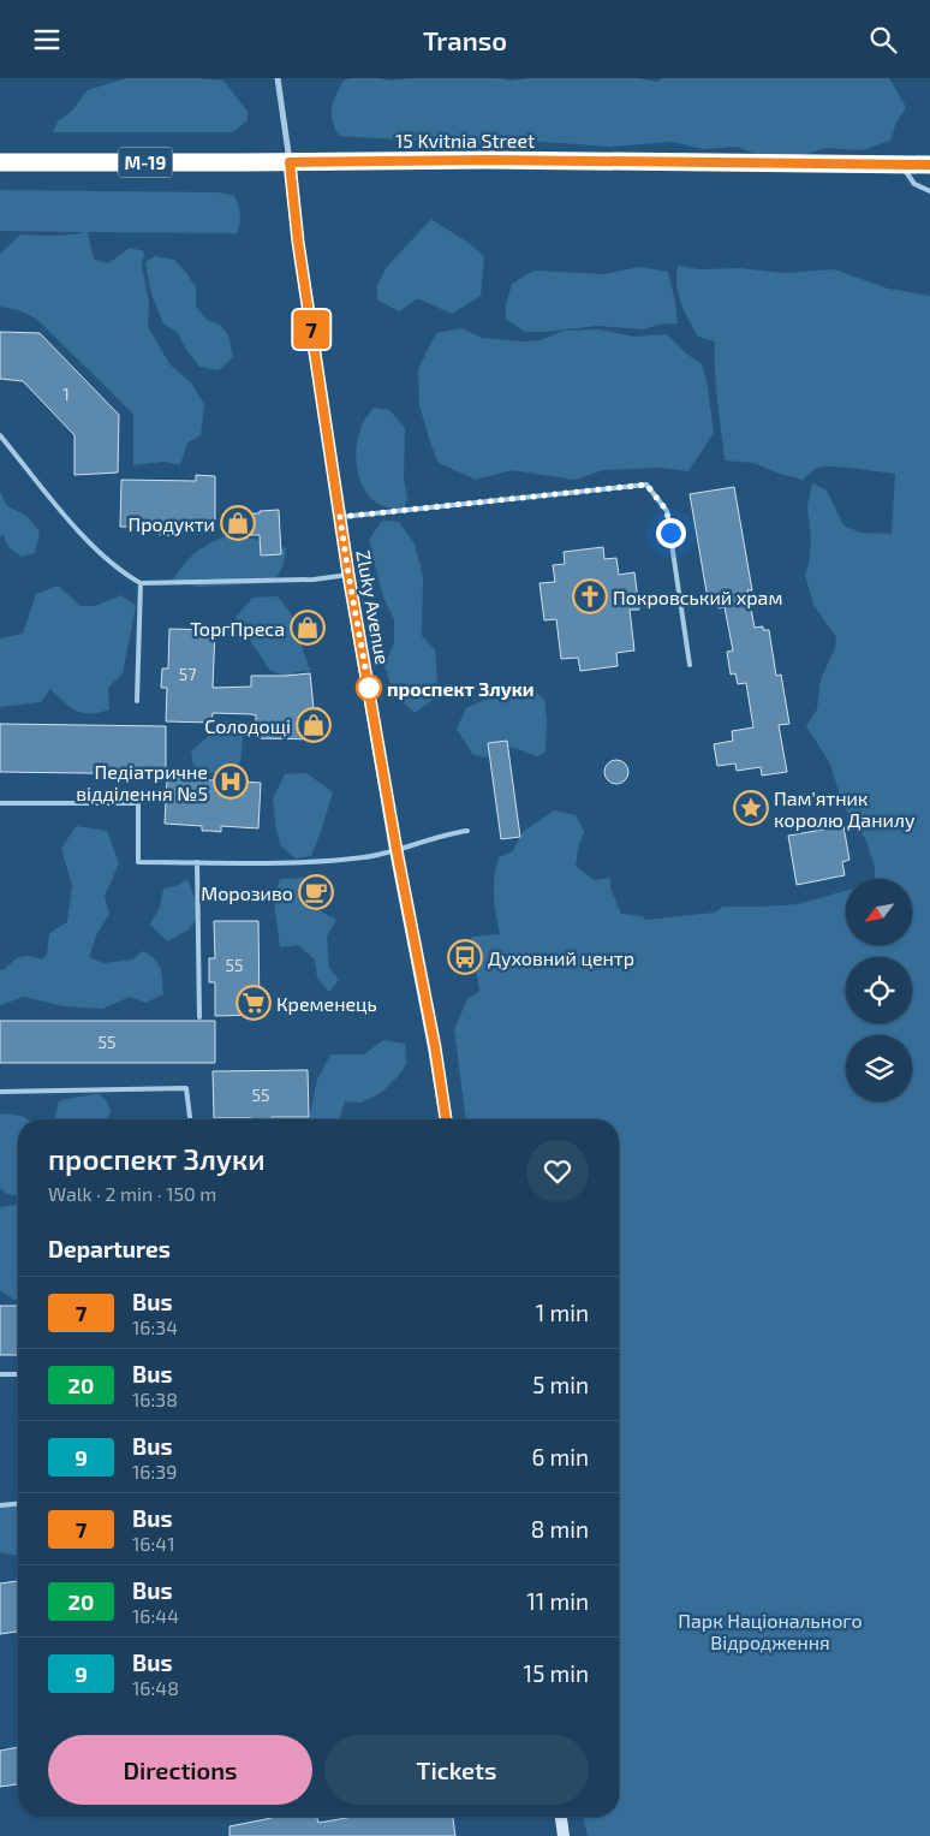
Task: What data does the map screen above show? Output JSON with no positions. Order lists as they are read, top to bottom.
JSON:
{
  "streets": {
    "highway": ["15 Kvitnia Street", "М-19"],
    "main road": ["Zluky Avenue"]
  },
  "crossings": [
    ["15 Kvitnia Street", "Zluky Avenue"]
  ],
  "parks": ["Парк Національного Відродження"],
  "places": {
    "shop": ["Продукти", "ТоргПреса", "Солодощі"],
    "church": ["Покровський храм"],
    "other": ["проспект Злуки"],
    "hospital": ["Педіатричне відділення №5"],
    "place": ["Пам'ятник королю Данилу"],
    "cafe": ["Морозиво"],
    "bus stop": ["Духовний центр"],
    "supermarket": ["Кременець"]
  },
  "lines": ["bus line 7"],
  "house_numbers": [
    "1",
    "57",
    "55",
    "55",
    "55"
  ],
  "north": "bottom left",
  "page": {
    "header": "Transo",
    "on_map": "7",
    "heading": [
      ["проспект Злуки", "Walk · 2 min · 150 m"],
      "Departures"
    ],
    "list": [
      {
        "mark": "7",
        "name": "Bus",
        "note": "16:34",
        "value": "1 min"
      },
      {
        "mark": "20",
        "name": "Bus",
        "note": "16:38",
        "value": "5 min"
      },
      {
        "mark": "9",
        "name": "Bus",
        "note": "16:39",
        "value": "6 min"
      },
      {
        "mark": "7",
        "name": "Bus",
        "note": "16:41",
        "value": "8 min"
      },
      {
        "mark": "20",
        "name": "Bus",
        "note": "16:44",
        "value": "11 min"
      },
      {
        "mark": "9",
        "name": "Bus",
        "note": "16:48",
        "value": "15 min"
      }
    ],
    "buttons": ["Directions", "Tickets"]
  }
}
